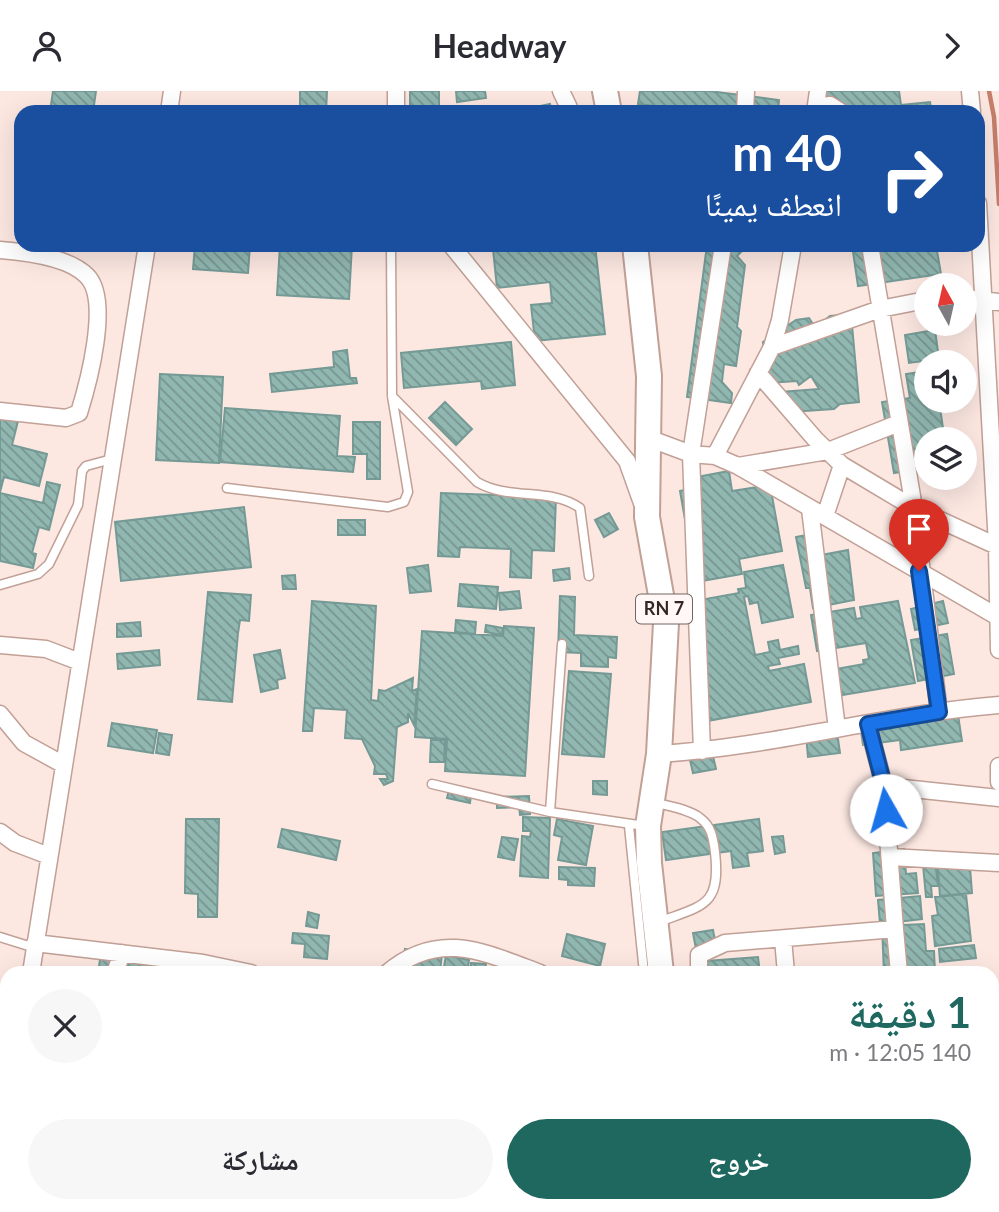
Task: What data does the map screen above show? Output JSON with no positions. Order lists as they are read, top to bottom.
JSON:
{
  "streets": {
    "main road": ["RN 7"]
  },
  "north": "top",
  "page": {
    "header": "Headway",
    "turn": ["40 m", "انعطف يمينًا"],
    "heading": ["1 دقيقة", "140 m · 12:05"],
    "buttons": ["خروج", "مشاركة"]
  }
}
